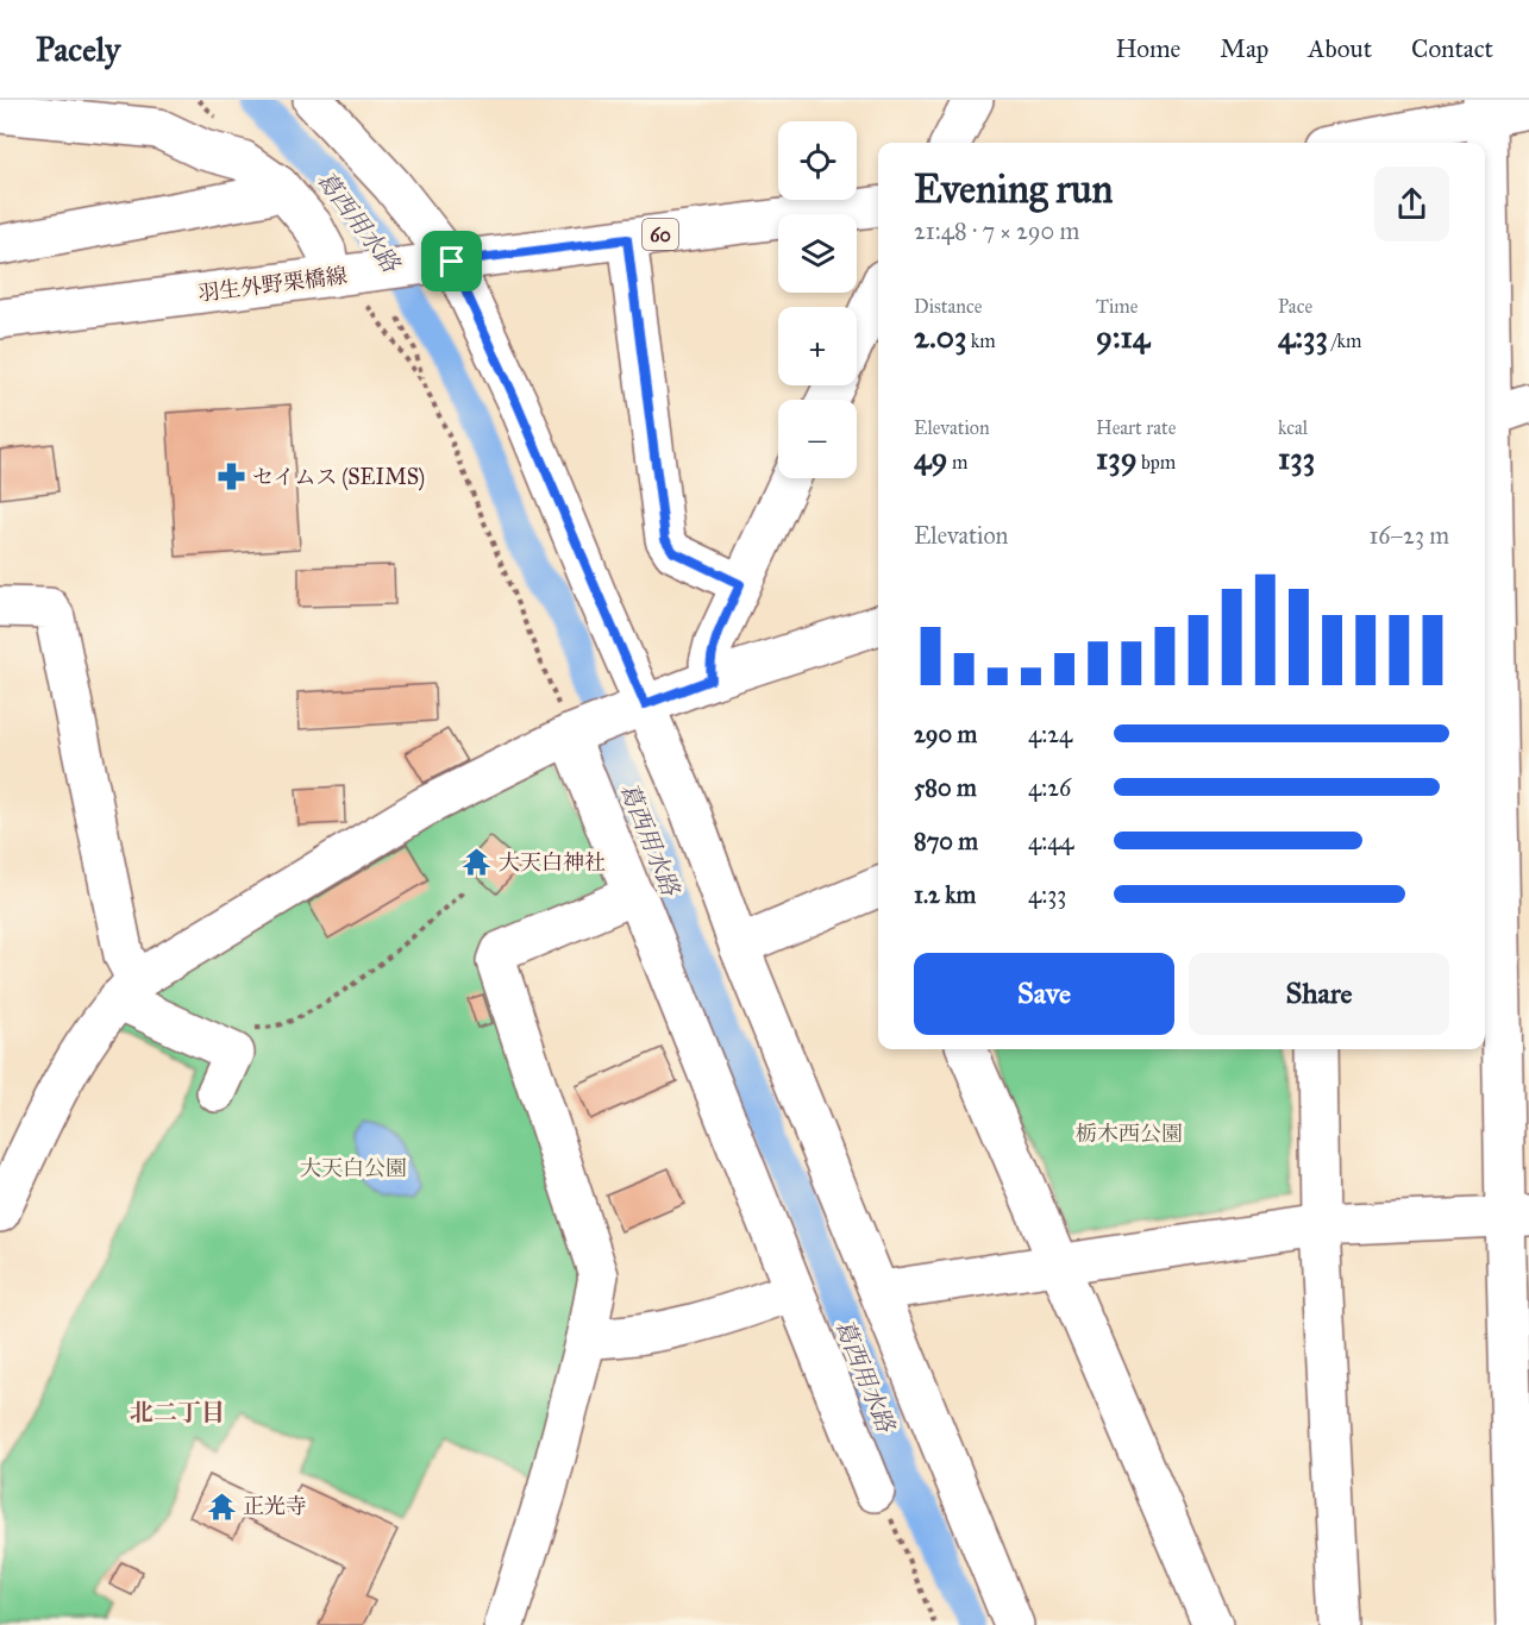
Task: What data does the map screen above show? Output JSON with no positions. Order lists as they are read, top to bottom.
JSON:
{
  "streets": {
    "street": ["60", "羽生外野栗橋線"]
  },
  "districts": ["北二丁目"],
  "water": ["葛西用水路"],
  "parks": ["栃木西公園", "大天白公園"],
  "places": {
    "pharmacy": ["セイムス (SEIMS)"],
    "temple": ["大天白神社", "正光寺"]
  },
  "page": {
    "header": "Pacely",
    "nav": [
      "Home",
      "Map",
      "About",
      "Contact"
    ],
    "map_buttons": ["+", "−"],
    "heading": ["Evening run", "21:48 · 7 × 290 m"],
    "stats": [
      ["Distance", "2.03 km"],
      ["Time", "9:14"],
      ["Pace", "4:33 /km"],
      ["Elevation", "49 m"],
      ["Heart rate", "139 bpm"],
      ["kcal", "133"]
    ],
    "chart": ["Elevation", "16–23 m"],
    "list": [
      {
        "name": "290 m",
        "note": "4:24"
      },
      {
        "name": "580 m",
        "note": "4:26"
      },
      {
        "name": "870 m",
        "note": "4:44"
      },
      {
        "name": "1.2 km",
        "note": "4:33"
      }
    ],
    "buttons": ["Save", "Share"]
  }
}
